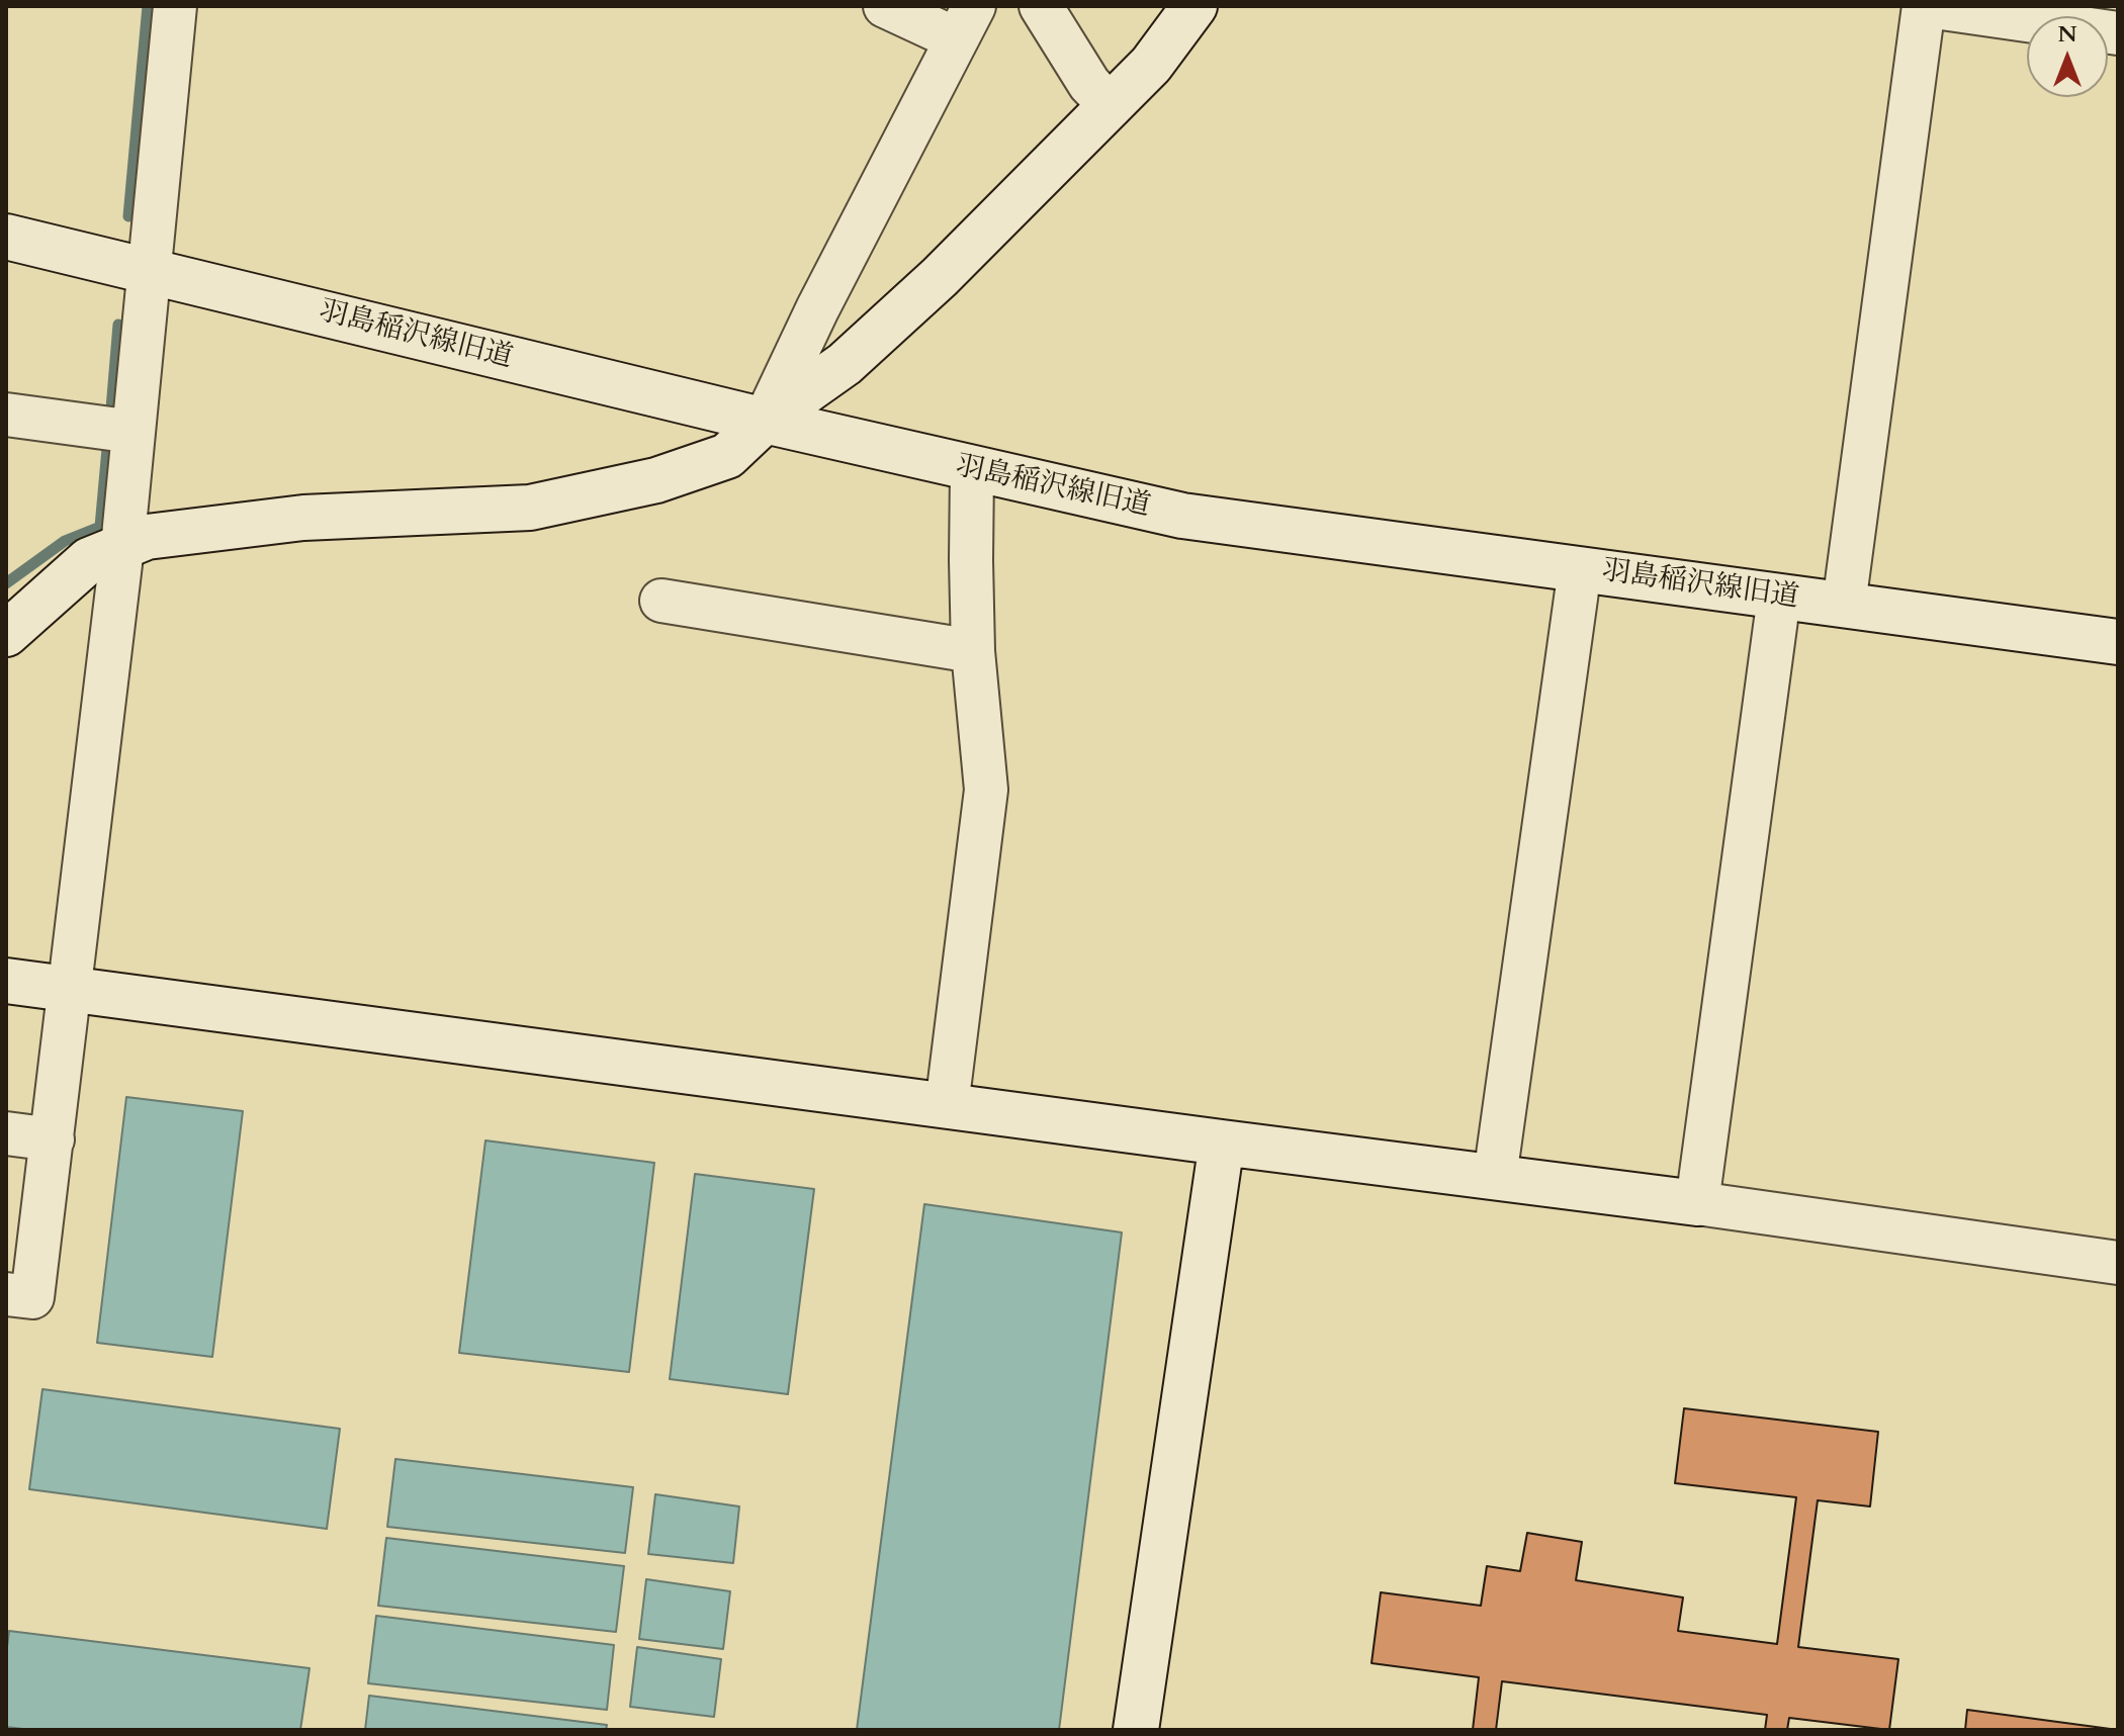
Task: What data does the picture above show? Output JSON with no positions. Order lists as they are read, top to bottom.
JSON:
{
  "streets": {
    "street": ["羽島稲沢線旧道"]
  },
  "north": "top"
}
